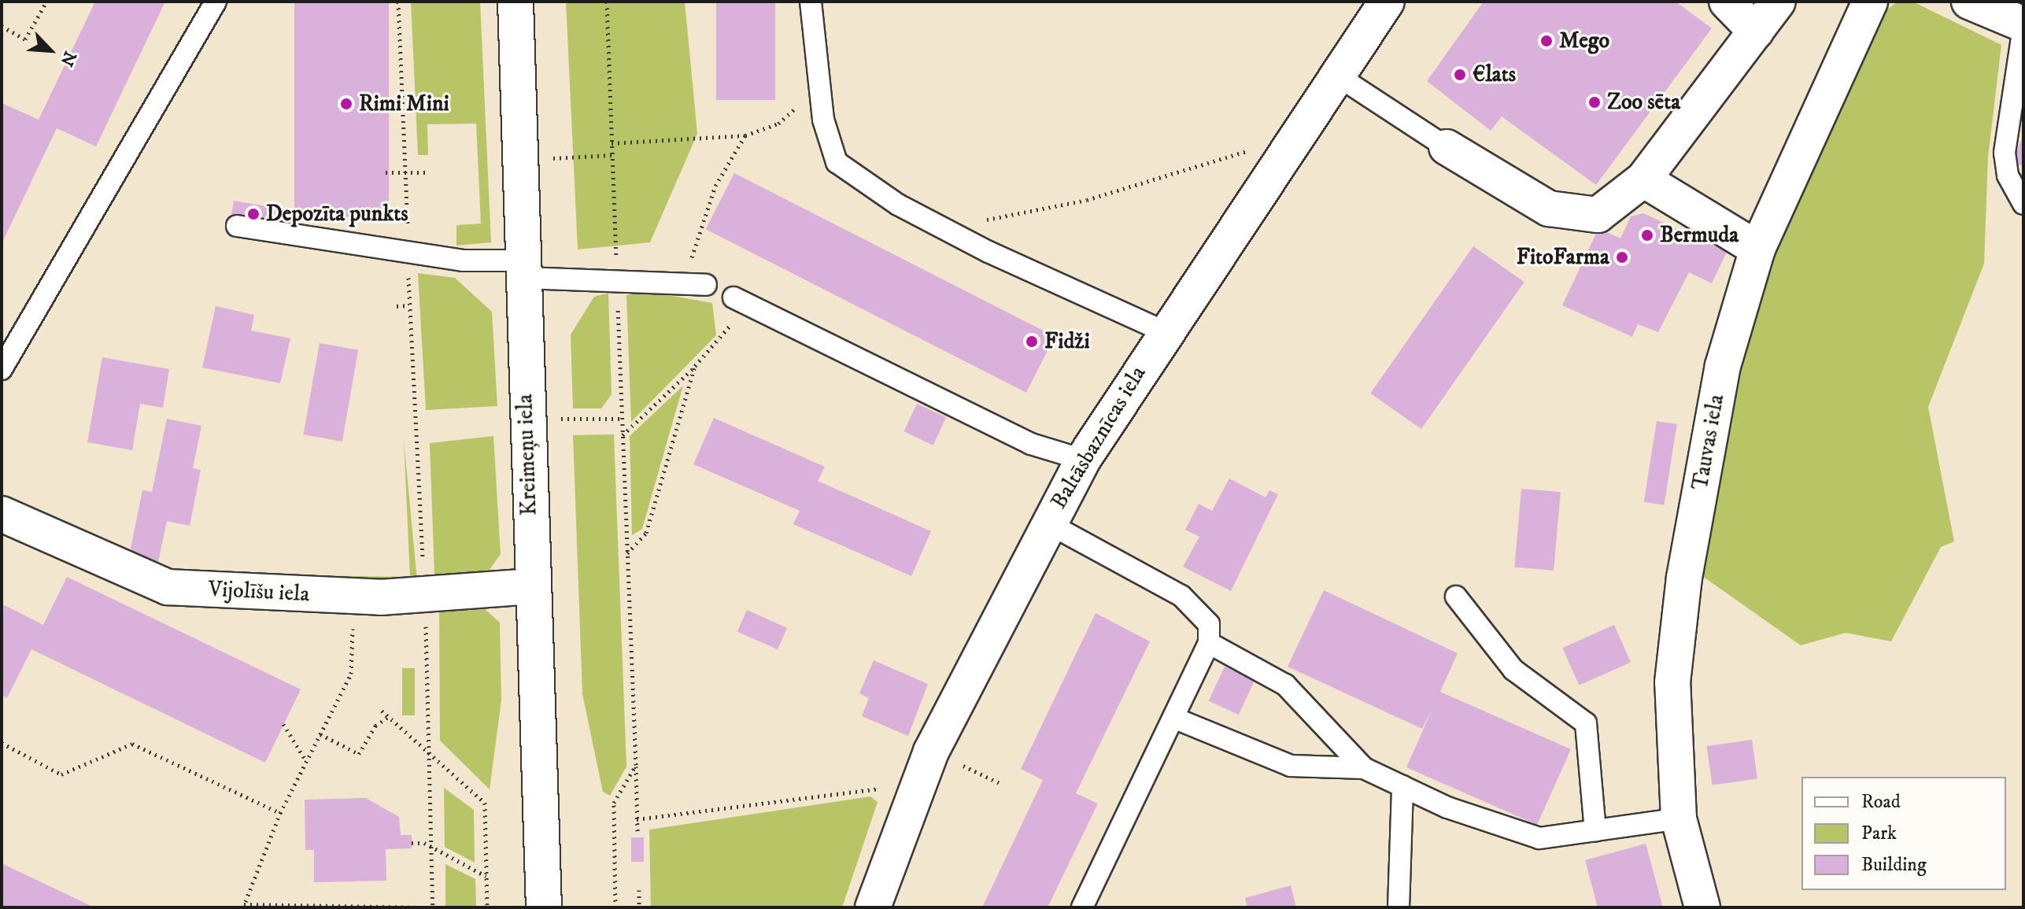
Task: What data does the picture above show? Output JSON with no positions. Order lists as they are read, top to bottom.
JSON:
{
  "streets": {
    "street": [
      "Baltāsbaznīcas iela",
      "Tauvas iela",
      "Kreimeņu iela",
      "Vijolīšu iela"
    ]
  },
  "crossings": [
    ["Kreimeņu iela", "Vijolīšu iela"]
  ],
  "places": [
    "Mego",
    "€lats",
    "Zoo sēta",
    "Rimi Mini",
    "Depozīta punkts",
    "Bermuda",
    "FitoFarma",
    "Fidži"
  ],
  "legend": ["Road", "Park", "Building"],
  "north": "bottom right"
}
